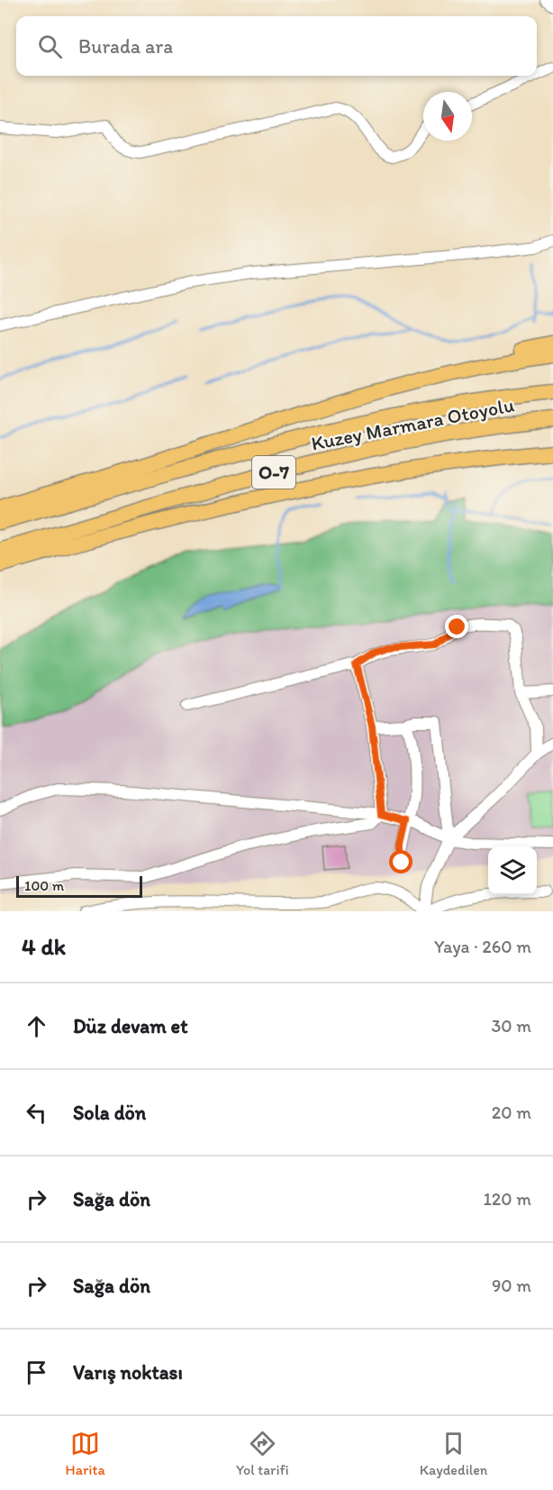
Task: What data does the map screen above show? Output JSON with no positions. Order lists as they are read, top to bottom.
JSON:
{
  "streets": {
    "highway": ["Kuzey Marmara Otoyolu", "O-7"]
  },
  "scale_bar": "100 m",
  "north": "bottom",
  "page": {
    "search": "Burada ara",
    "scale": "100 m",
    "heading": ["4 dk", "Yaya · 260 m"],
    "list": [
      ["Düz devam et", "30 m"],
      ["Sola dön", "20 m"],
      ["Sağa dön", "120 m"],
      ["Sağa dön", "90 m"],
      "Varış noktası"
    ],
    "nav": ["Harita", "Yol tarifi", "Kaydedilen"]
  }
}
